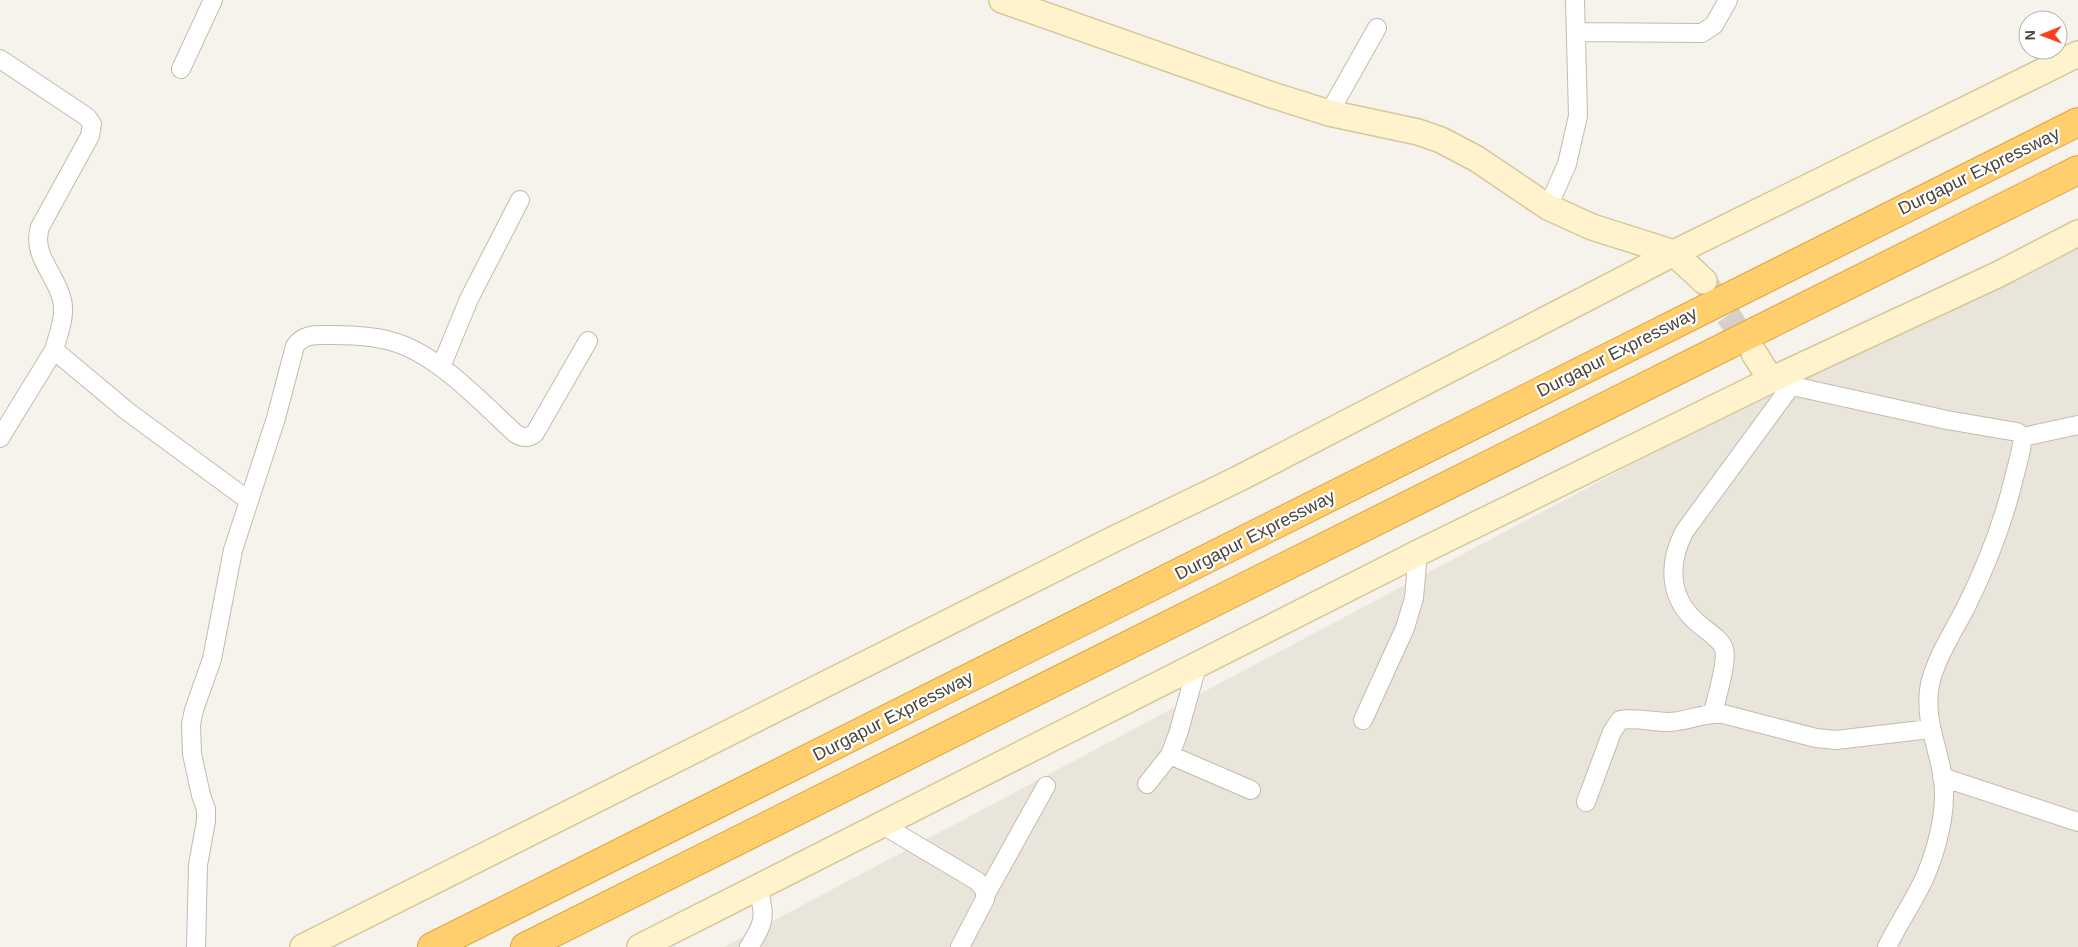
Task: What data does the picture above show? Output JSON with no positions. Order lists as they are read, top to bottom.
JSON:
{
  "streets": {
    "highway": ["Durgapur Expressway"]
  },
  "north": "left"
}
